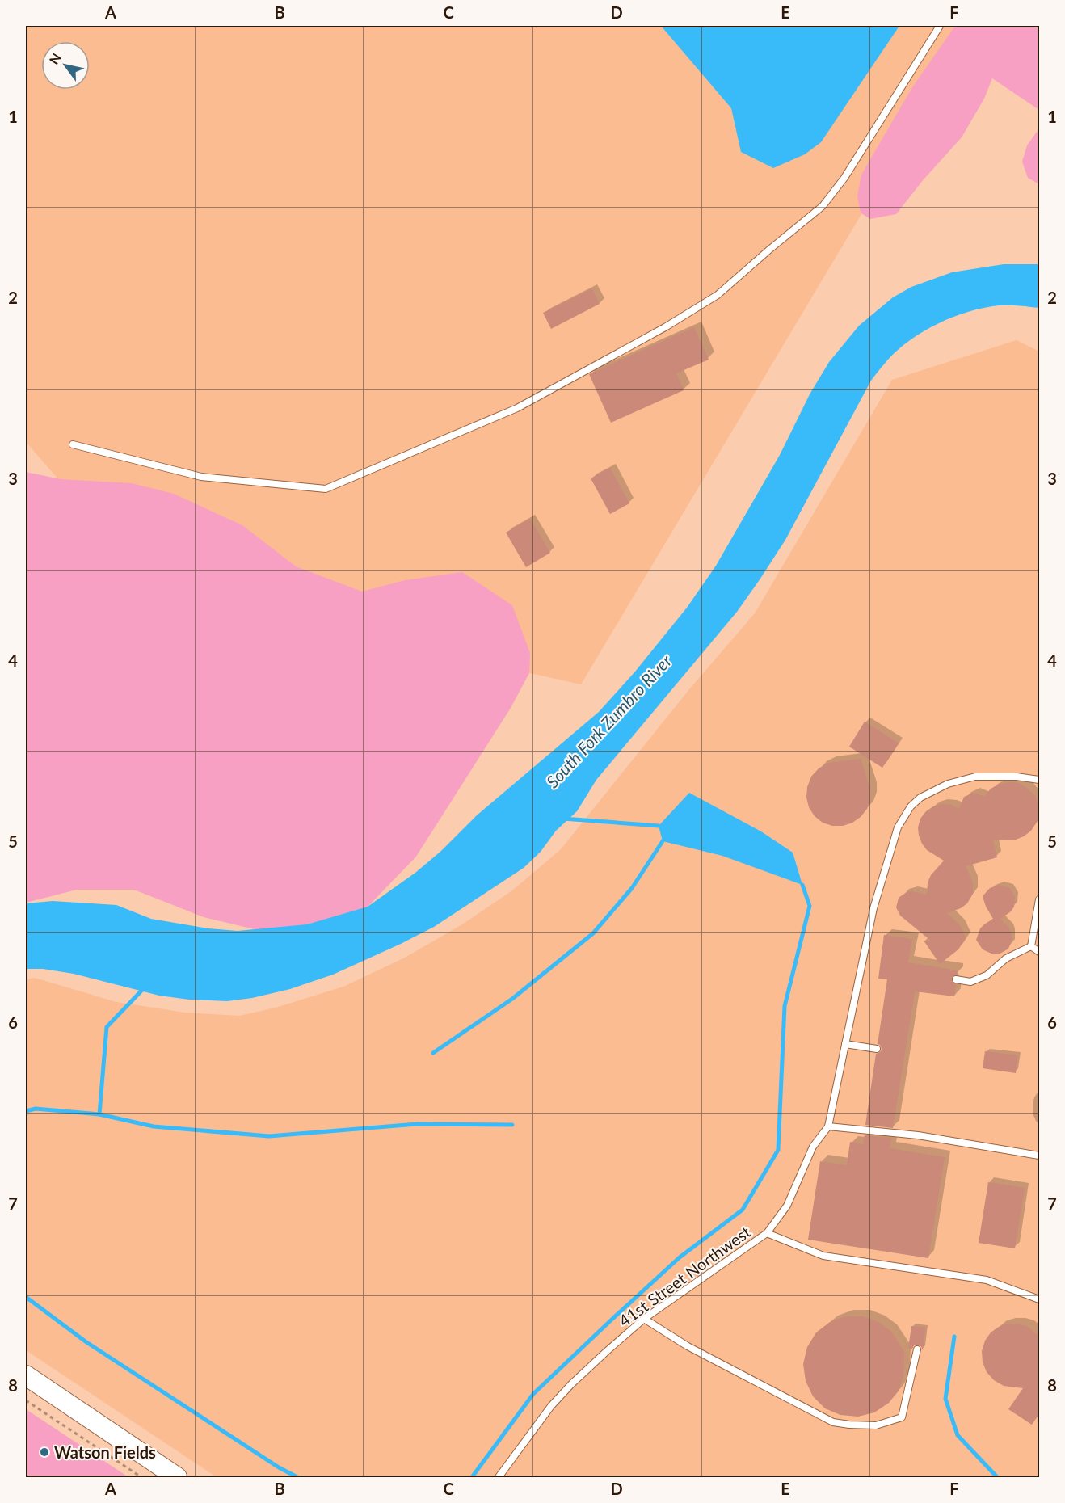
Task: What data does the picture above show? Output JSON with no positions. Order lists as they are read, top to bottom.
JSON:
{
  "streets": {
    "lane": ["41st Street Northwest"]
  },
  "water": ["South Fork Zumbro River"],
  "places": ["Watson Fields"],
  "north": "top left",
  "grid": {
    "columns": [
      "A",
      "B",
      "C",
      "D",
      "E",
      "F"
    ],
    "rows": [
      "1",
      "2",
      "3",
      "4",
      "5",
      "6",
      "7",
      "8"
    ]
  }
}
